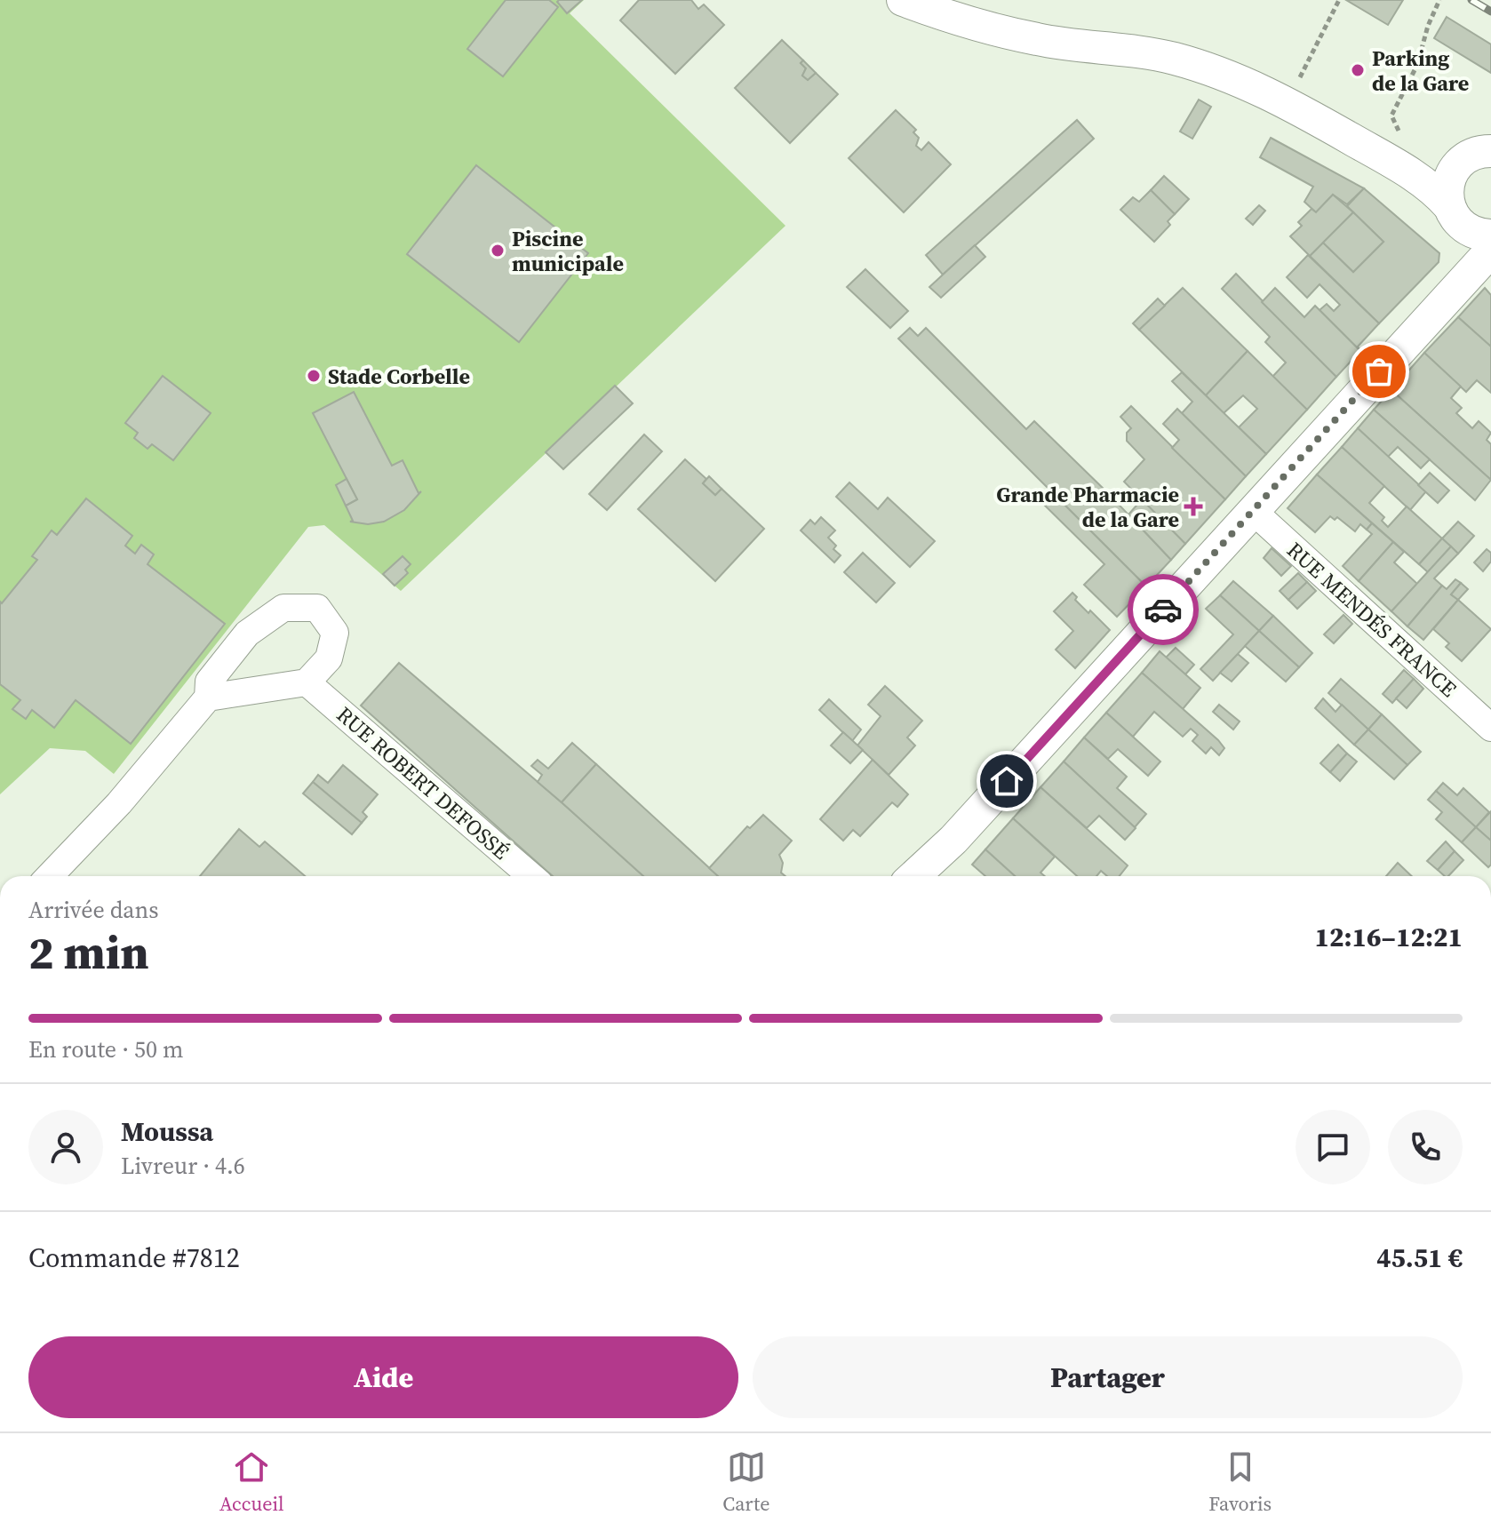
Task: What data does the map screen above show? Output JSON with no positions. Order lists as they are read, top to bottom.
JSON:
{
  "streets": {
    "street": ["RUE MENDÉS FRANCE", "RUE ROBERT DEFOSSÉ"]
  },
  "places": {
    "other": ["Parking de la Gare", "Piscine municipale", "Stade Corbelle"],
    "health": ["Grande Pharmacie de la Gare"]
  },
  "page": {
    "heading": ["2 min", "Arrivée dans", "12:16–12:21"],
    "panel": [
      "Moussa",
      "Livreur · 4.6",
      "Commande #7812",
      "45.51 €"
    ],
    "bar": "En route · 50 m",
    "buttons": ["Aide", "Partager"],
    "tabs": ["Accueil", "Carte", "Favoris"]
  }
}
